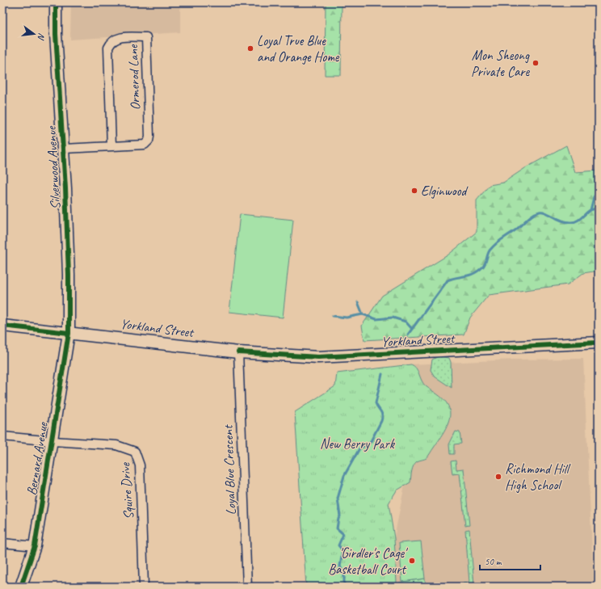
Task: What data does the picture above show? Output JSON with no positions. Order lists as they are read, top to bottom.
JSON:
{
  "streets": {
    "street": [
      "Ormerod Lane",
      "Silverwood Avenue",
      "Yorkland Street",
      "Bernard Avenue",
      "Loyal Blue Crescent",
      "Squire Drive"
    ]
  },
  "crossings": [
    ["Ormerod Lane", "Silverwood Avenue"],
    ["Silverwood Avenue", "Yorkland Street"],
    ["Silverwood Avenue", "Bernard Avenue"],
    ["Yorkland Street", "Bernard Avenue"],
    ["Yorkland Street", "Loyal Blue Crescent"],
    ["Bernard Avenue", "Squire Drive"]
  ],
  "parks": ["New Berry Park"],
  "places": [
    "Loyal True Blue and Orange Home",
    "Mon Sheong Private Care",
    "Elginwood",
    "Richmond Hill High School",
    "'Girdler's Cage' Basketball Court"
  ],
  "scale_bar": "50 m",
  "north": "right"
}
